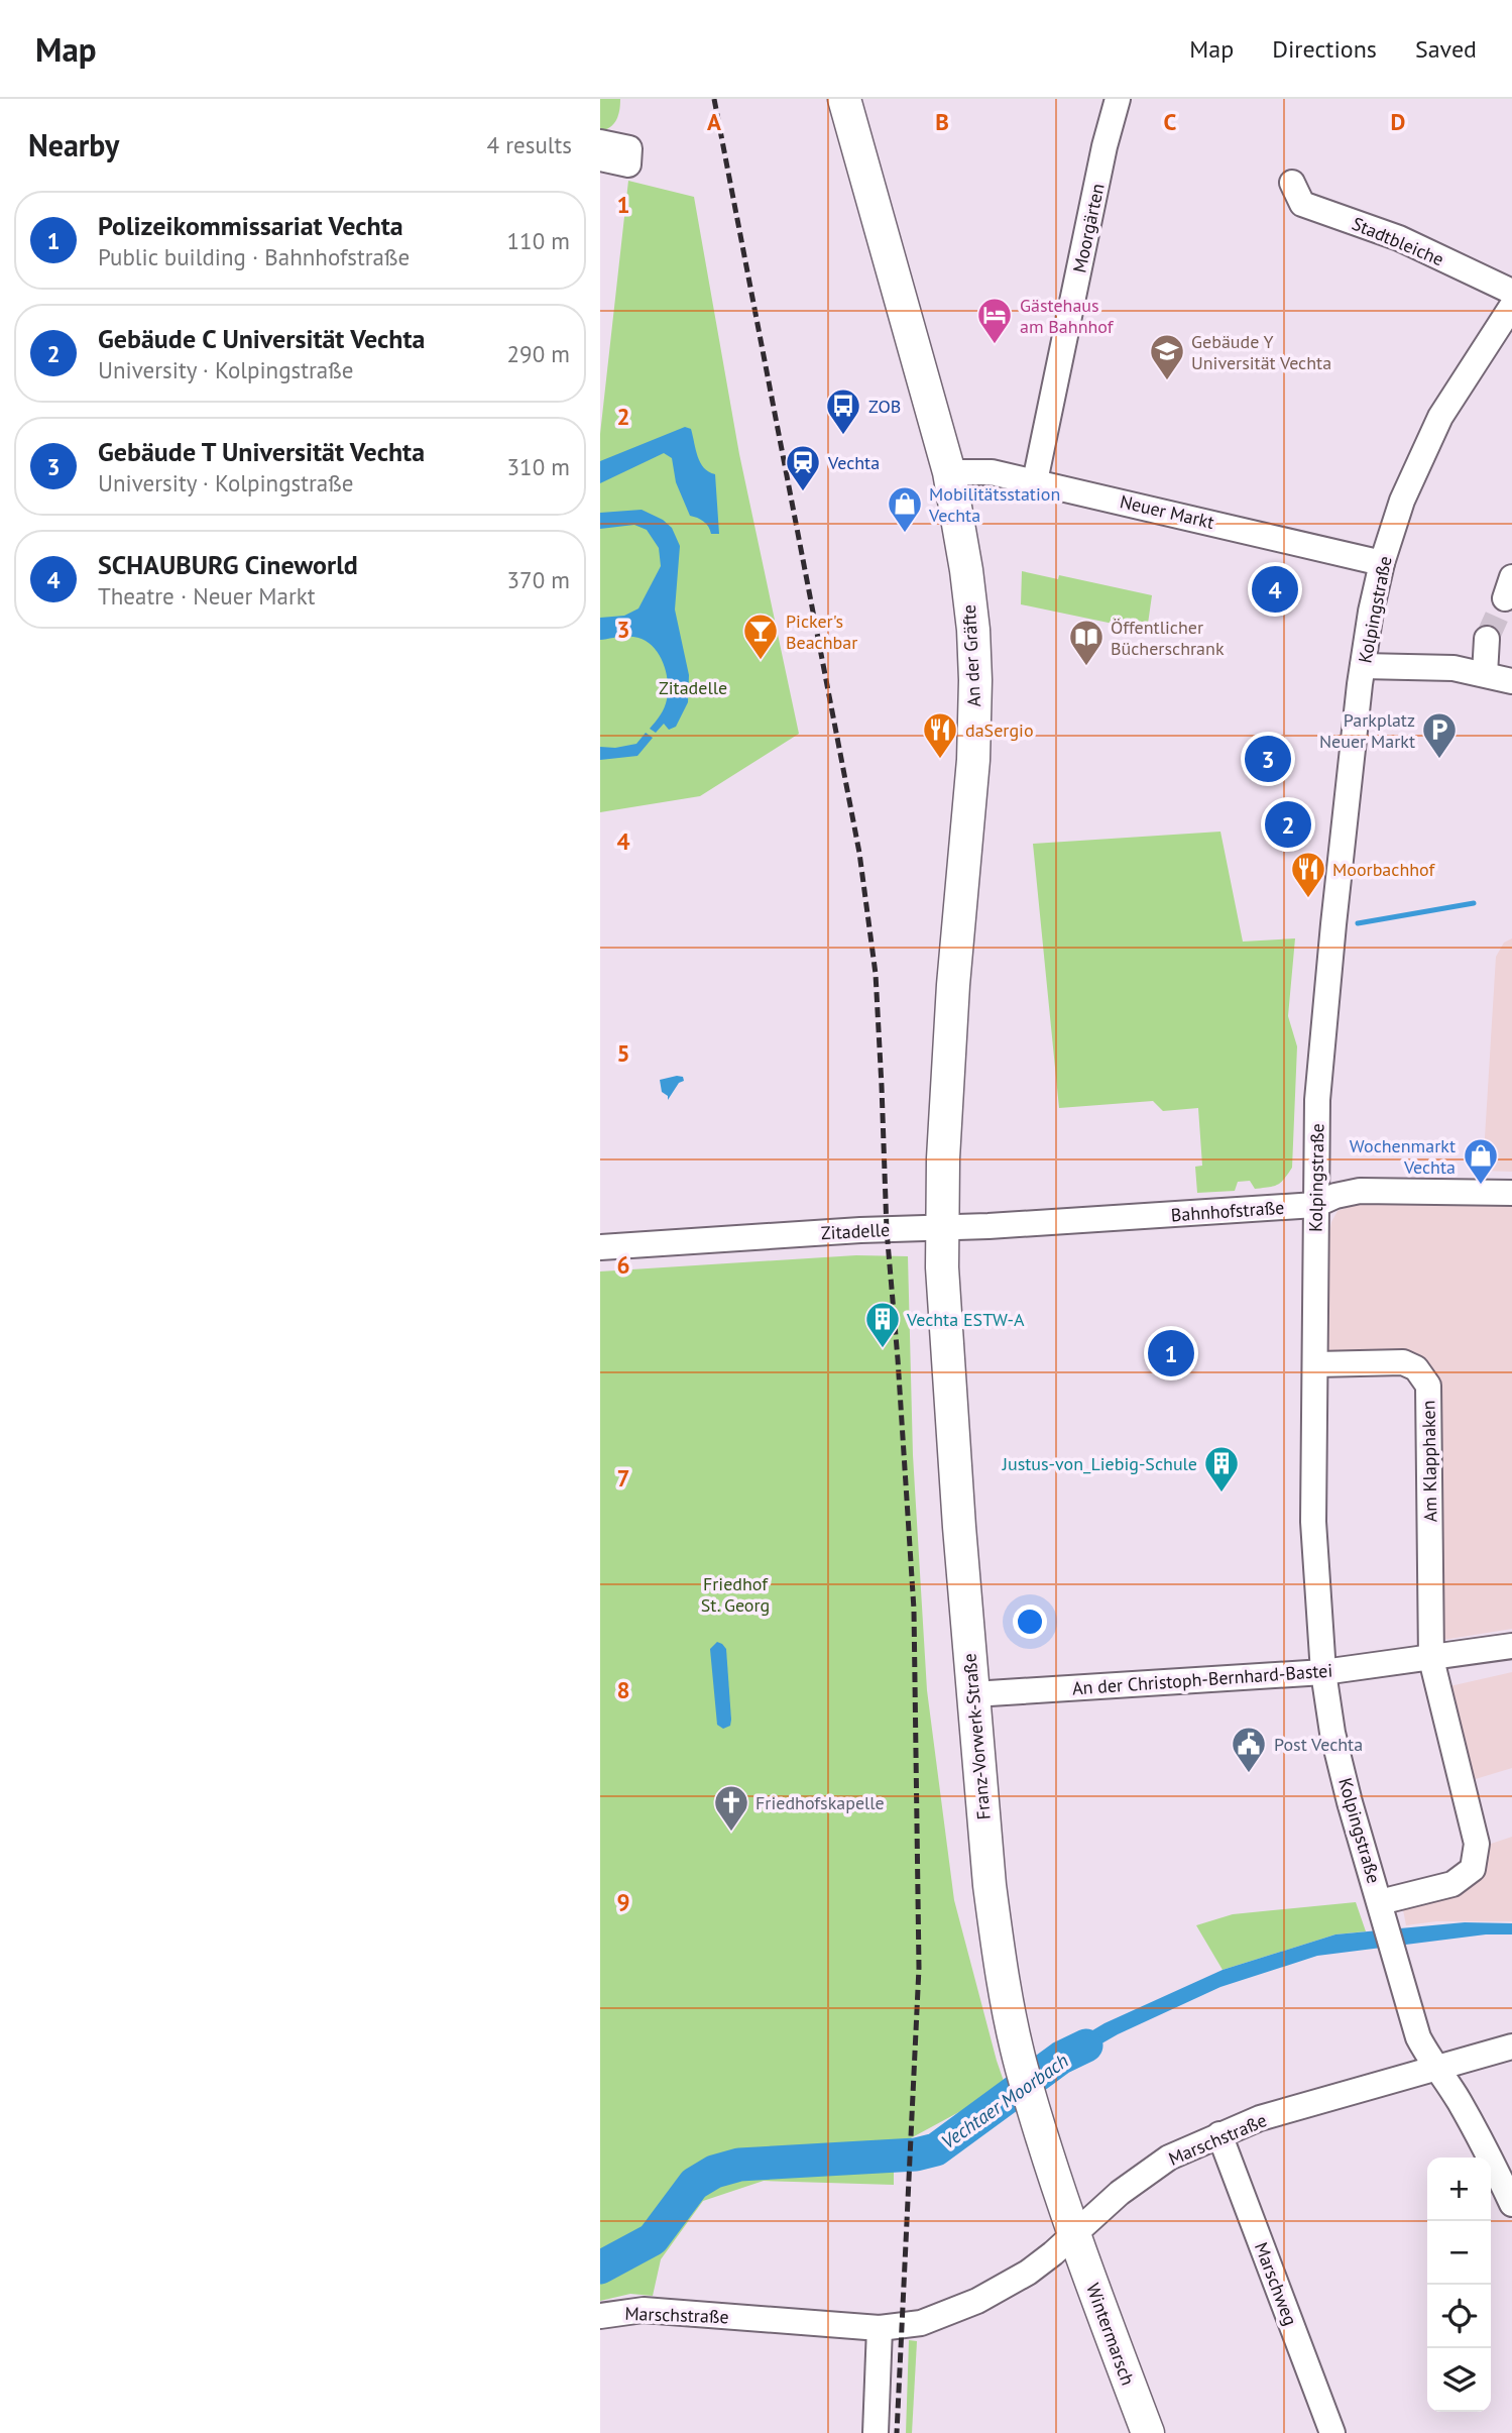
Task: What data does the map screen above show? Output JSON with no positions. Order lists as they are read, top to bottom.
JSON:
{
  "streets": {
    "main road": ["An der Gräfte", "Franz-Vorwerk-Straße", "Wintermarsch"],
    "street": [
      "Moorgärten",
      "Stadtbleiche",
      "Neuer Markt",
      "Kolpingstraße",
      "Bahnhofstraße",
      "Zitadelle",
      "Am Klapphaken",
      "An der Christoph-Bernhard-Bastei",
      "Marschstraße",
      "Marschweg"
    ]
  },
  "crossings": [
    ["Moorgärten", "Neuer Markt"],
    ["Neuer Markt", "Kolpingstraße"],
    ["Neuer Markt", "An der Gräfte"],
    ["Kolpingstraße", "Bahnhofstraße"],
    ["Kolpingstraße", "Am Klapphaken"],
    ["Kolpingstraße", "An der Christoph-Bernhard-Bastei"],
    ["Kolpingstraße", "Marschstraße"],
    ["An der Gräfte", "Bahnhofstraße"],
    ["An der Gräfte", "Zitadelle"],
    ["An der Gräfte", "Franz-Vorwerk-Straße"],
    ["Bahnhofstraße", "Zitadelle"],
    ["Bahnhofstraße", "Franz-Vorwerk-Straße"],
    ["Zitadelle", "Franz-Vorwerk-Straße"],
    ["Am Klapphaken", "An der Christoph-Bernhard-Bastei"],
    ["An der Christoph-Bernhard-Bastei", "Franz-Vorwerk-Straße"],
    ["Franz-Vorwerk-Straße", "Marschstraße"],
    ["Franz-Vorwerk-Straße", "Wintermarsch"],
    ["Marschstraße", "Marschweg"],
    ["Marschstraße", "Wintermarsch"]
  ],
  "water": ["Vechtaer Moorbach"],
  "parks": ["Zitadelle", "Friedhof St. Georg"],
  "places": {
    "hotel": ["Gästehaus am Bahnhof"],
    "school or university": ["Gebäude Y Universität Vechta"],
    "bus stop": ["ZOB"],
    "station": ["Vechta"],
    "shop": ["Mobilitätsstation Vechta", "Wochenmarkt Vechta"],
    "bar": ["Picker's Beachbar"],
    "library": ["Öffentlicher Bücherschrank"],
    "restaurant": ["daSergio", "Moorbachhof"],
    "parking": ["Parkplatz Neuer Markt"],
    "building": ["Vechta ESTW-A", "Justus-von_Liebig-Schule"],
    "public building": ["Post Vechta"],
    "church": ["Friedhofskapelle"]
  },
  "page": {
    "header": "Map",
    "nav": ["Map", "Directions", "Saved"],
    "heading": ["Nearby", "4 results"],
    "list": [
      {
        "mark": "1",
        "name": "Polizeikommissariat Vechta",
        "note": "Public building · Bahnhofstraße",
        "value": "110 m"
      },
      {
        "mark": "2",
        "name": "Gebäude C Universität Vechta",
        "note": "University · Kolpingstraße",
        "value": "290 m"
      },
      {
        "mark": "3",
        "name": "Gebäude T Universität Vechta",
        "note": "University · Kolpingstraße",
        "value": "310 m"
      },
      {
        "mark": "4",
        "name": "SCHAUBURG Cineworld",
        "note": "Theatre · Neuer Markt",
        "value": "370 m"
      }
    ],
    "pins": [
      "4",
      "3",
      "2",
      "1"
    ],
    "map_buttons": ["+", "−"]
  },
  "grid": {
    "columns": [
      "A",
      "B",
      "C",
      "D"
    ],
    "rows": [
      "1",
      "2",
      "3",
      "4",
      "5",
      "6",
      "7",
      "8",
      "9"
    ]
  }
}
